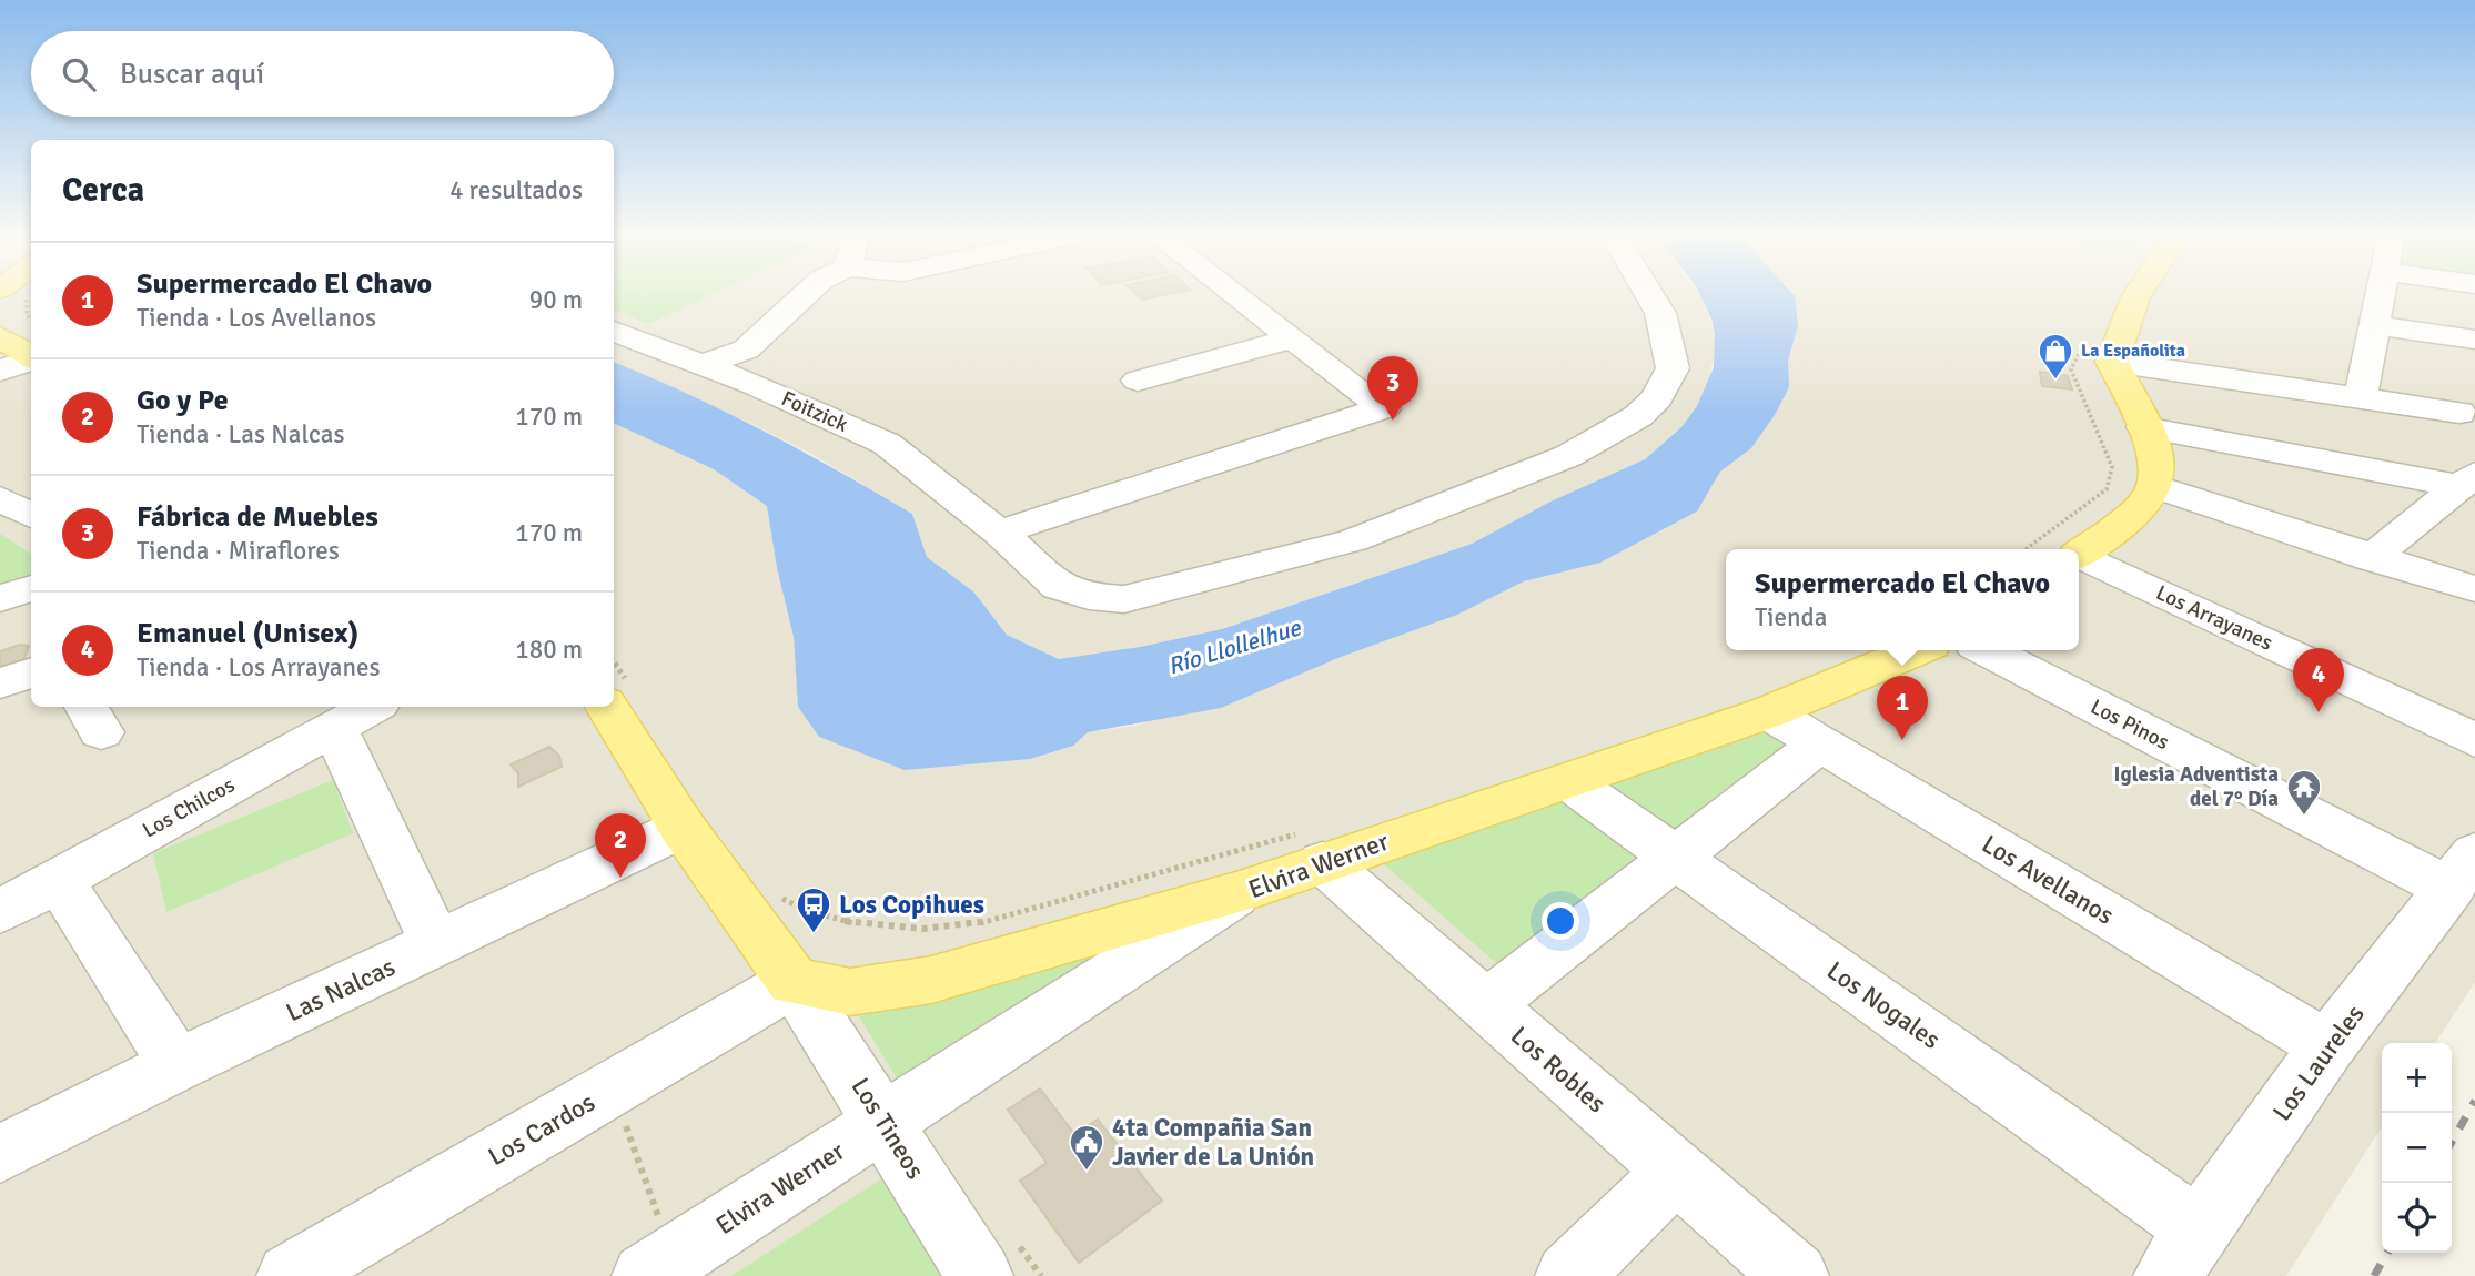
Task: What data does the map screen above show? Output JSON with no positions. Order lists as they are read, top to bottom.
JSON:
{
  "streets": {
    "main road": ["Elvira Werner"],
    "street": [
      "Foitzick",
      "Los Arrayanes",
      "Los Pinos",
      "Los Chilcos",
      "Los Avellanos",
      "Las Nalcas",
      "Los Nogales",
      "Los Laureles",
      "Los Robles",
      "Los Tineos",
      "Los Cardos"
    ]
  },
  "crossings": [
    ["Los Pinos", "Los Laureles"],
    ["Elvira Werner", "Los Avellanos"],
    ["Elvira Werner", "Los Nogales"],
    ["Elvira Werner", "Los Robles"],
    ["Elvira Werner", "Los Tineos"],
    ["Los Avellanos", "Los Laureles"],
    ["Los Nogales", "Los Laureles"],
    ["Los Tineos", "Los Cardos"]
  ],
  "water": ["Río Llollelhue"],
  "places": {
    "shop": ["La Españolita"],
    "temple": ["Iglesia Adventista del 7° Día"],
    "bus stop": ["Los Copihues"],
    "public building": ["4ta Compañia San Javier de La Unión"]
  },
  "page": {
    "search": "Buscar aquí",
    "heading": ["Cerca", "4 resultados"],
    "list": [
      {
        "mark": "1",
        "name": "Supermercado El Chavo",
        "note": "Tienda · Los Avellanos",
        "value": "90 m"
      },
      {
        "mark": "2",
        "name": "Go y Pe",
        "note": "Tienda · Las Nalcas",
        "value": "170 m"
      },
      {
        "mark": "3",
        "name": "Fábrica de Muebles",
        "note": "Tienda · Miraflores",
        "value": "170 m"
      },
      {
        "mark": "4",
        "name": "Emanuel (Unisex)",
        "note": "Tienda · Los Arrayanes",
        "value": "180 m"
      }
    ],
    "pins": [
      "3",
      "4",
      "1",
      "2"
    ],
    "popup": ["Supermercado El Chavo", "Tienda"],
    "map_buttons": ["+", "−"]
  }
}
